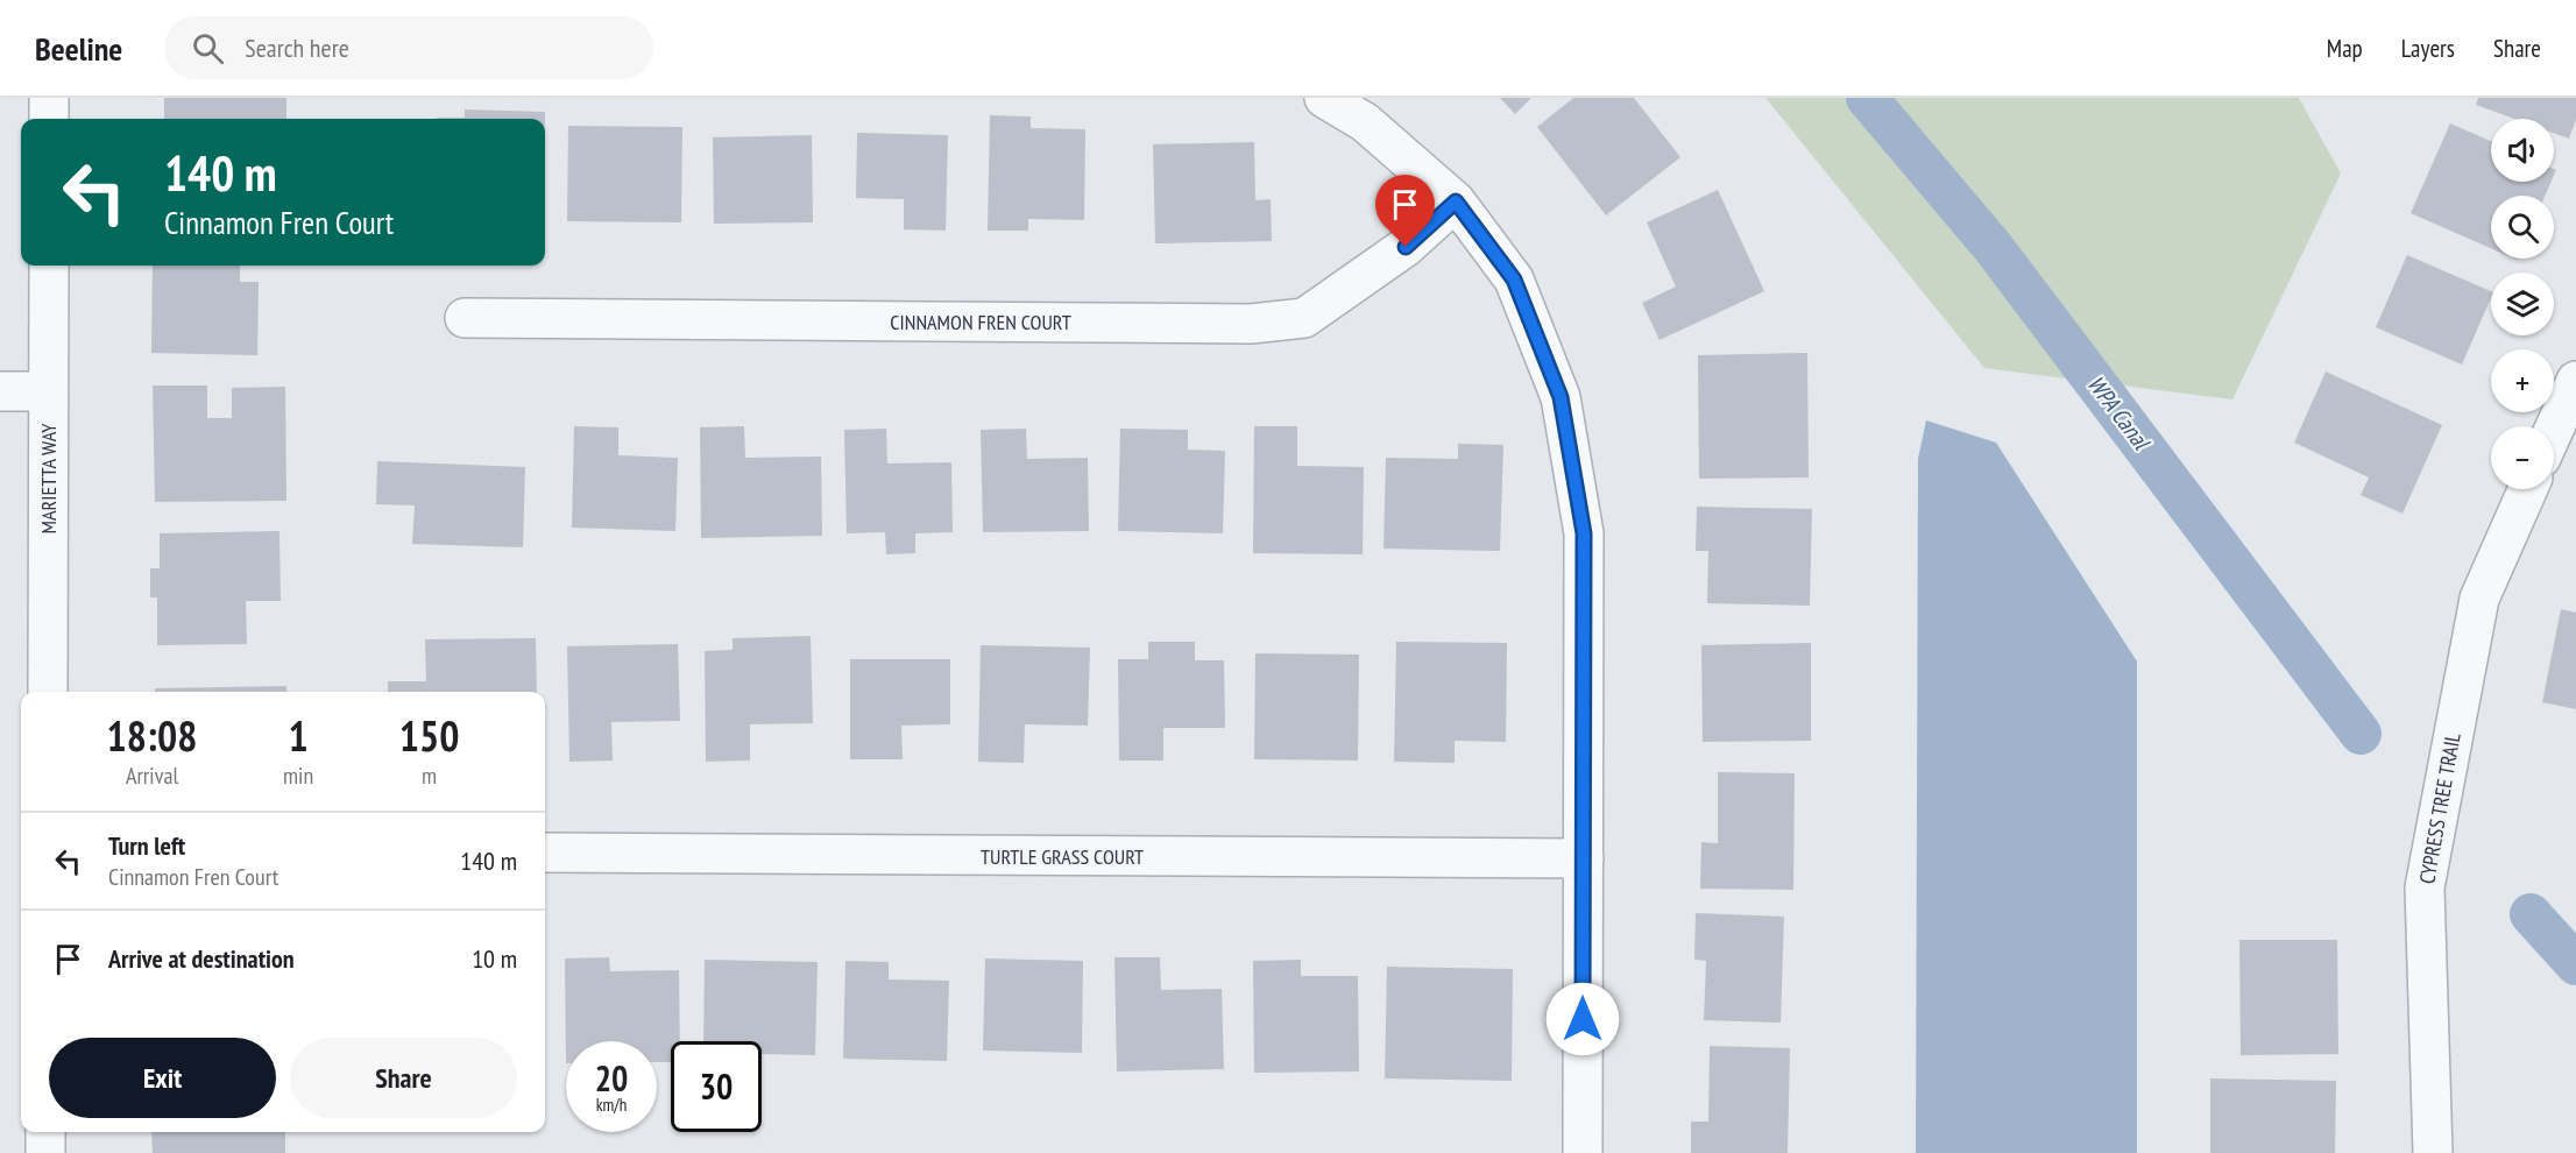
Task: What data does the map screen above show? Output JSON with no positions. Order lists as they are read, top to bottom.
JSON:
{
  "streets": {
    "street": [
      "CINNAMON FREN COURT",
      "MARIETTA WAY",
      "CYPRESS TREE TRAIL",
      "TURTLE GRASS COURT"
    ]
  },
  "water": ["WPA Canal"],
  "page": {
    "header": "Beeline",
    "search": "Search here",
    "nav": ["Map", "Layers", "Share"],
    "map_buttons": ["+", "−"],
    "turn": ["140 m", "Cinnamon Fren Court"],
    "eta": [
      "18:08",
      "Arrival",
      "1",
      "min",
      "150",
      "m"
    ],
    "list": [
      {
        "name": "Turn left",
        "note": "Cinnamon Fren Court",
        "value": "140 m"
      },
      {
        "name": "Arrive at destination",
        "value": "10 m"
      }
    ],
    "buttons": ["Exit", "Share"],
    "speed": "20 km/h",
    "limit": "30"
  }
}
